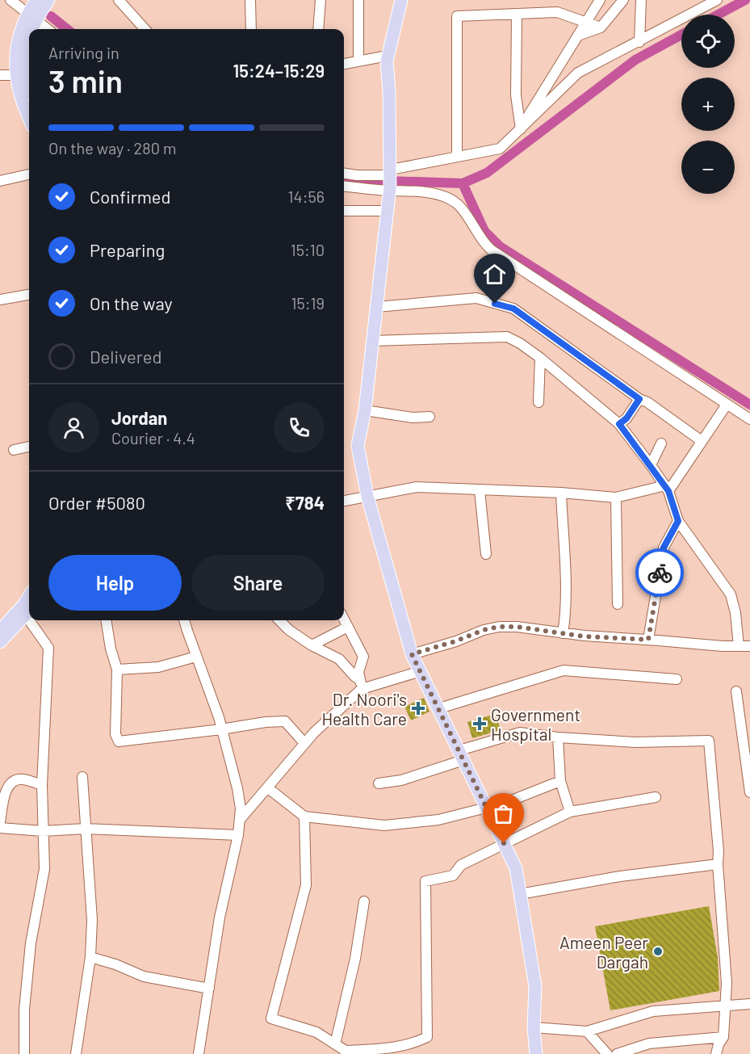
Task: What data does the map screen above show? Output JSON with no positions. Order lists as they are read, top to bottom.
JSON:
{
  "places": {
    "health": ["Dr. Noori's Health Care", "Government Hospital"],
    "other": ["Ameen Peer Dargah"]
  },
  "page": {
    "map_buttons": ["+", "−"],
    "heading": ["3 min", "Arriving in", "15:24–15:29"],
    "panel": [
      "Jordan",
      "Courier · 4.4",
      "Order #5080",
      "₹784"
    ],
    "bar": "On the way · 280 m",
    "list": [
      ["Confirmed", "14:56"],
      ["Preparing", "15:10"],
      ["On the way", "15:19"],
      "Delivered"
    ],
    "buttons": ["Help", "Share"]
  }
}
